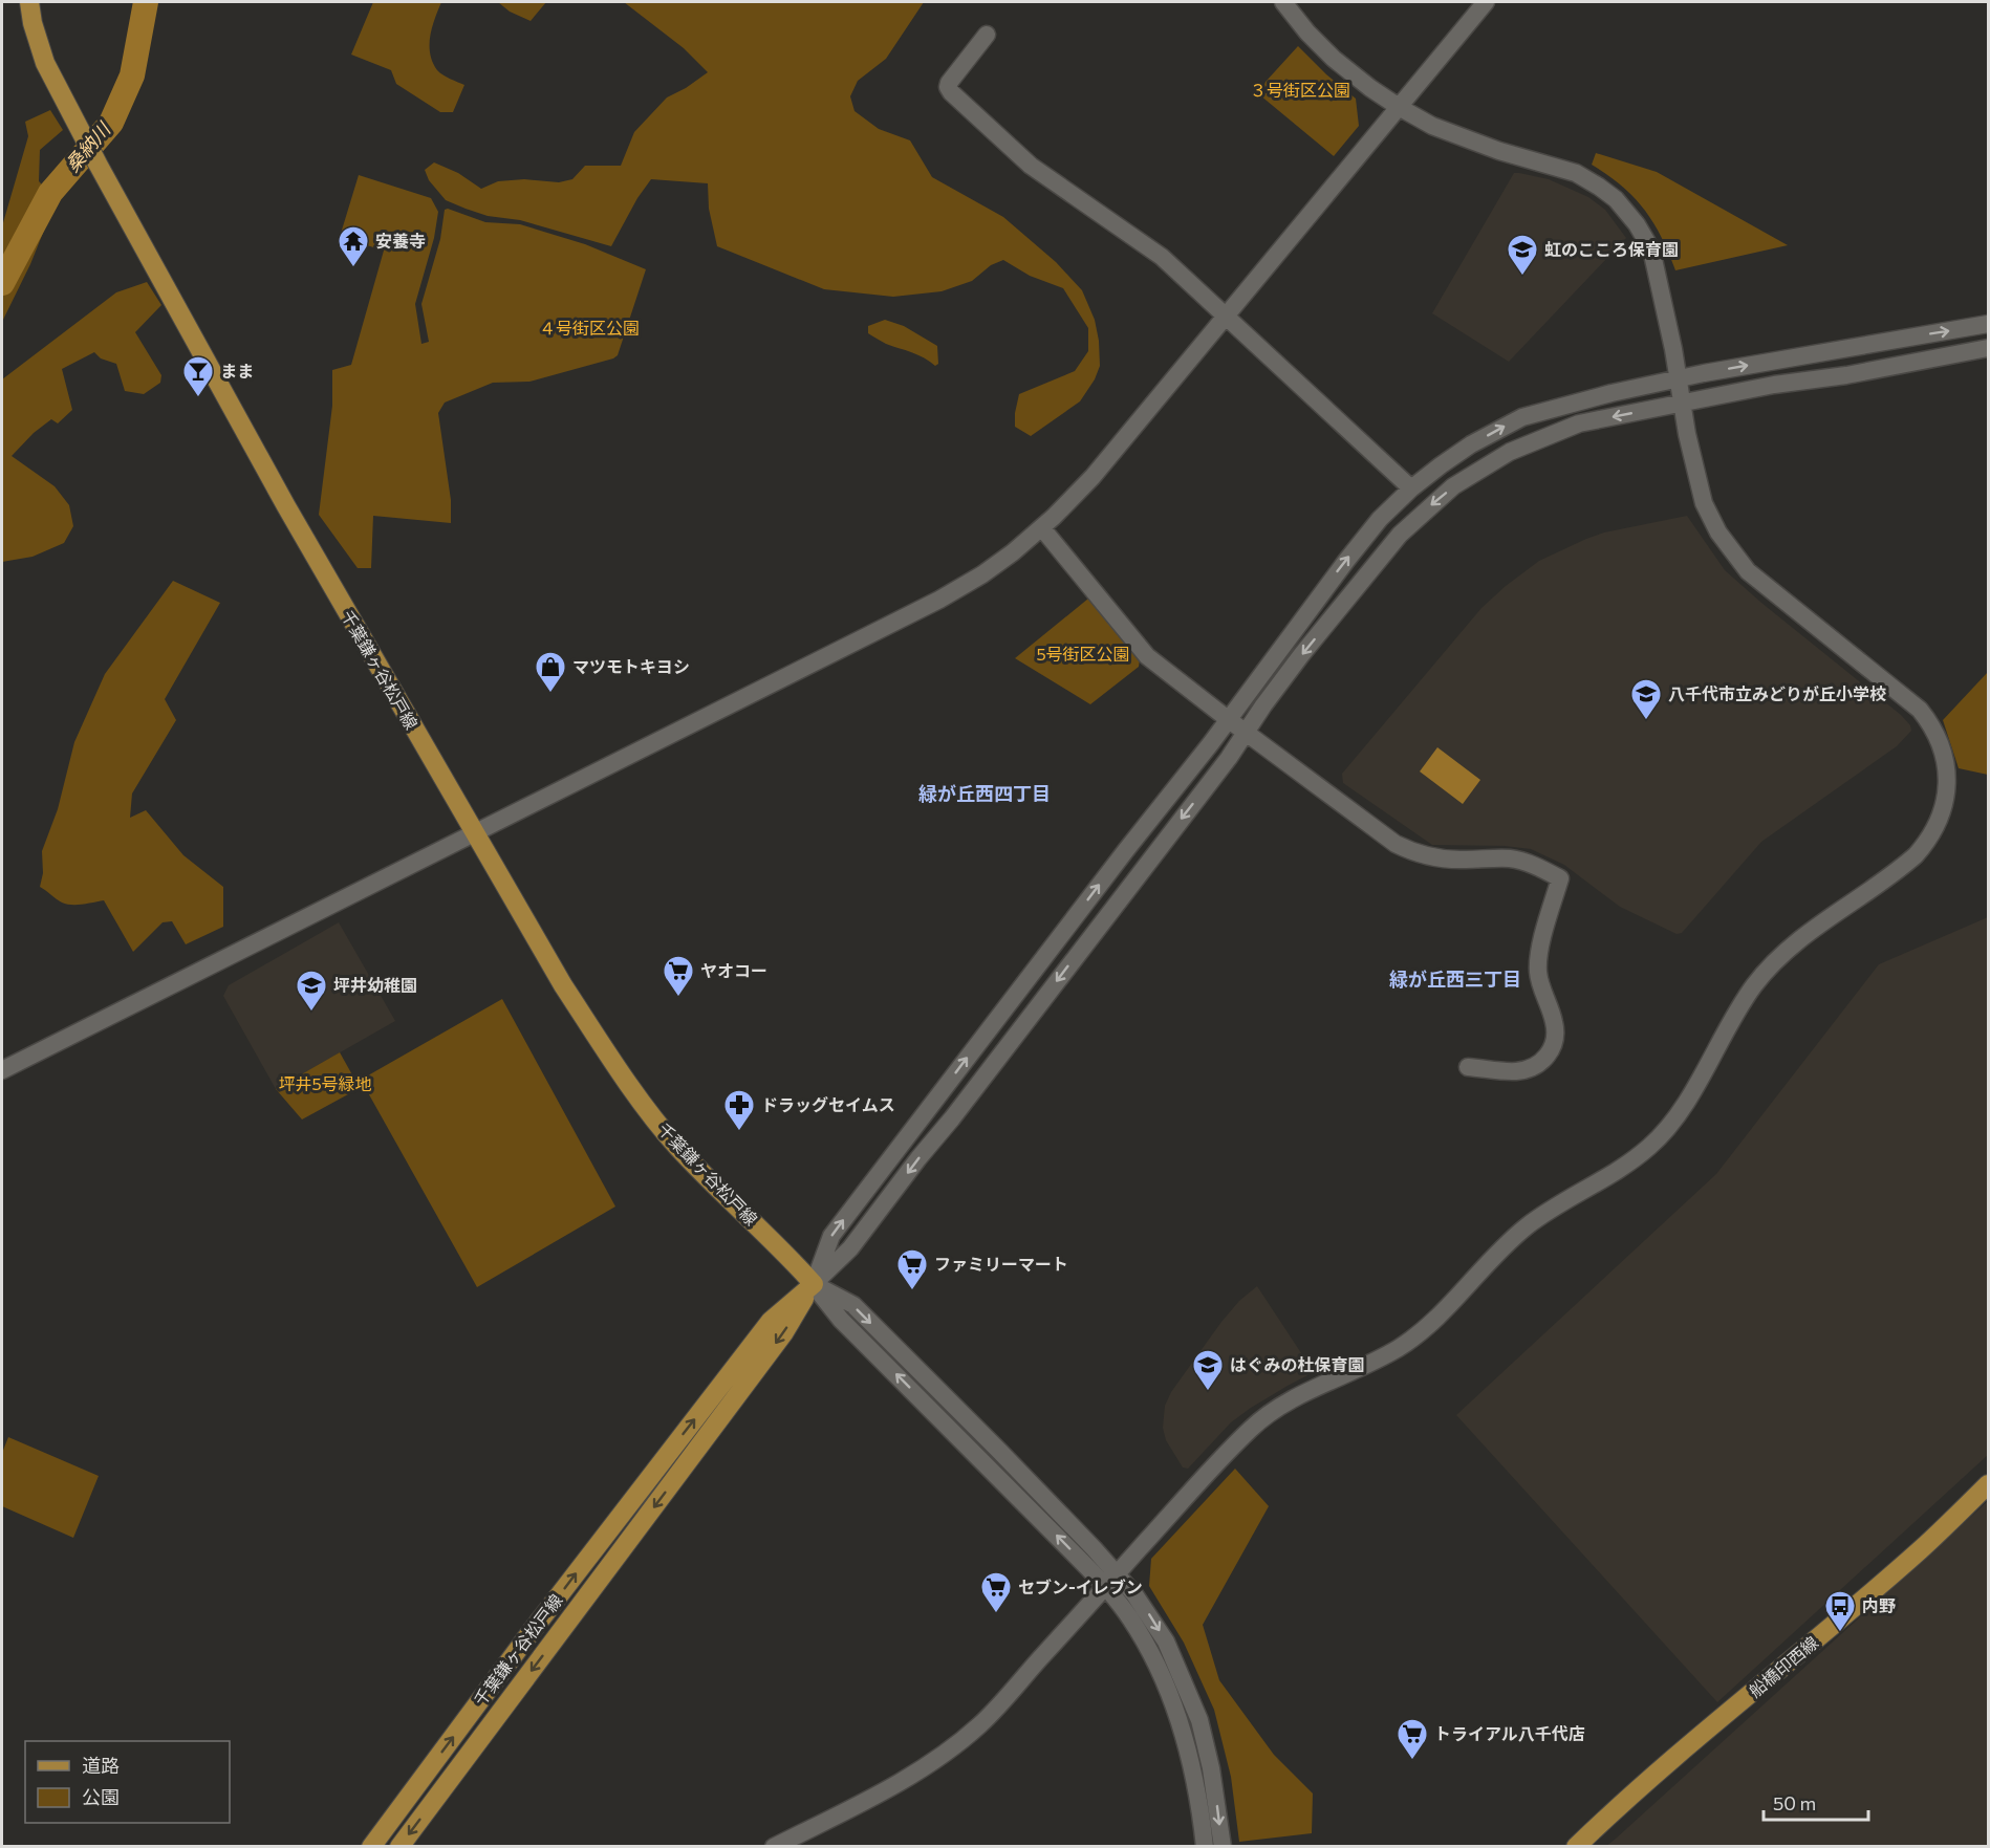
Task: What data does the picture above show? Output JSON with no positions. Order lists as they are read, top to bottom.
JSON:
{
  "streets": {
    "main road": ["千葉鎌ヶ谷松戸線", "船橋印西線"]
  },
  "districts": ["緑が丘西四丁目", "緑が丘西三丁目"],
  "water": ["桑納川"],
  "parks": [
    "３号街区公園",
    "４号街区公園",
    "5号街区公園",
    "坪井5号緑地"
  ],
  "places": {
    "temple": ["安養寺"],
    "school or university": [
      "虹のこころ保育園",
      "八千代市立みどりが丘小学校",
      "坪井幼稚園",
      "はぐみの杜保育園"
    ],
    "bar": ["まま"],
    "shop": ["マツモトキヨシ"],
    "supermarket": [
      "ヤオコー",
      "ファミリーマート",
      "セブン-イレブン",
      "トライアル八千代店"
    ],
    "pharmacy": ["ドラッグセイムス"],
    "bus stop": ["内野"]
  },
  "legend": ["道路", "公園"],
  "scale_bar": "50 m"
}
